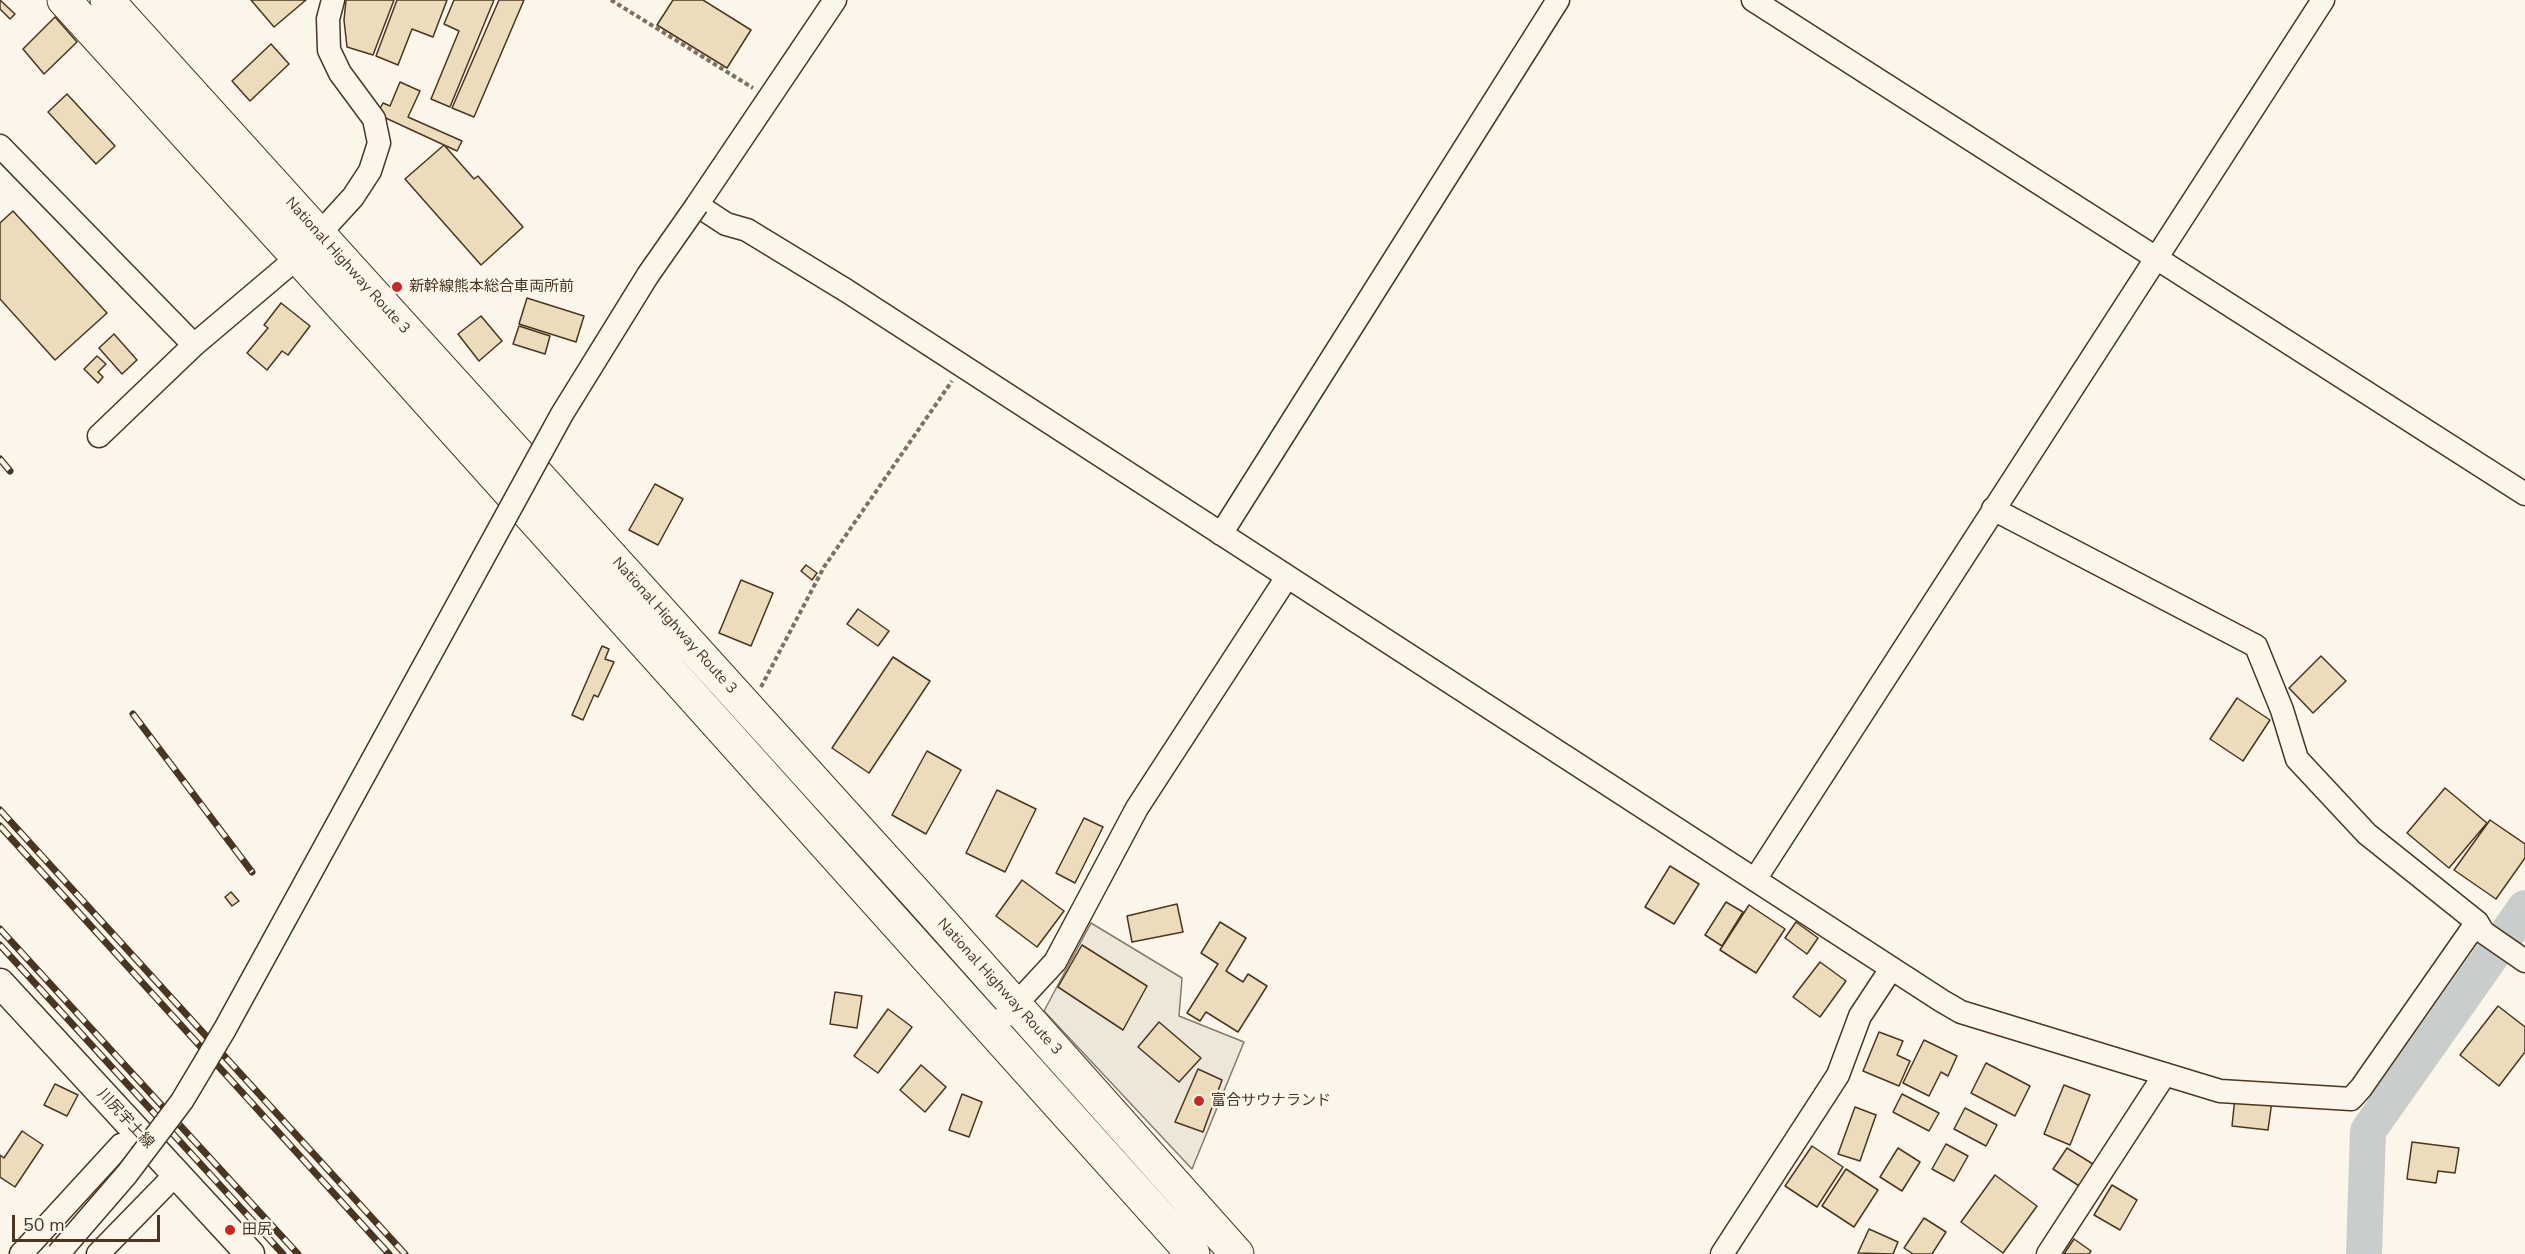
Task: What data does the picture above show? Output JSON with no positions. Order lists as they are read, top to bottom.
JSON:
{
  "streets": {
    "highway": ["National Highway Route 3"],
    "main road": ["川尻宇土線"]
  },
  "places": ["新幹線熊本総合車両所前", "富合サウナランド", "田尻"],
  "scale_bar": "50 m"
}
